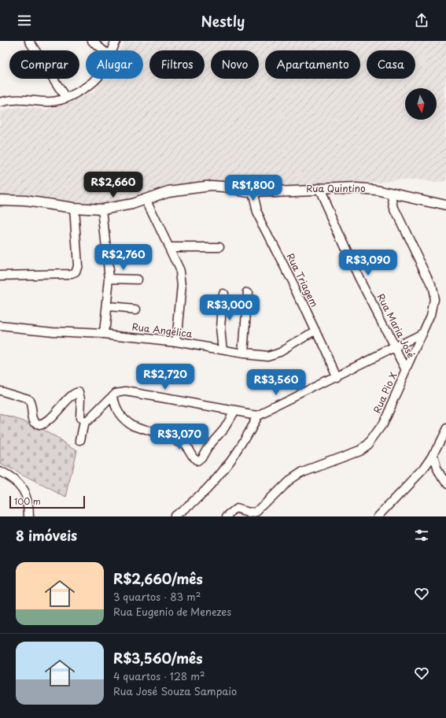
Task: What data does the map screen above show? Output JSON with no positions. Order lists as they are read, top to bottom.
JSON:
{
  "streets": {
    "main road": ["Rua Quintino"],
    "street": [
      "Rua Triagem",
      "Rua Maria José",
      "Rua Angélica",
      "Rua Pio X"
    ]
  },
  "crossings": [
    ["Rua Quintino", "Rua Triagem"],
    ["Rua Quintino", "Rua Maria José"],
    ["Rua Quintino", "Rua Pio X"],
    ["Rua Triagem", "Rua Angélica"],
    ["Rua Maria José", "Rua Pio X"]
  ],
  "scale_bar": "100 m",
  "north": "bottom",
  "page": {
    "header": "Nestly",
    "chip": [
      "Comprar",
      "Alugar",
      "Filtros",
      "Novo",
      "Apartamento",
      "Casa"
    ],
    "price": [
      "R$2,660",
      "R$1,800",
      "R$2,760",
      "R$3,090",
      "R$3,000",
      "R$2,720",
      "R$3,560",
      "R$3,070"
    ],
    "scale": "100 m",
    "heading": "8 imóveis",
    "list": [
      {
        "name": "R$2,660/mês",
        "note": "3 quartos · 83 m² · Rua Eugenio de Menezes"
      },
      {
        "name": "R$3,560/mês",
        "note": "4 quartos · 128 m² · Rua José Souza Sampaio"
      }
    ]
  }
}
